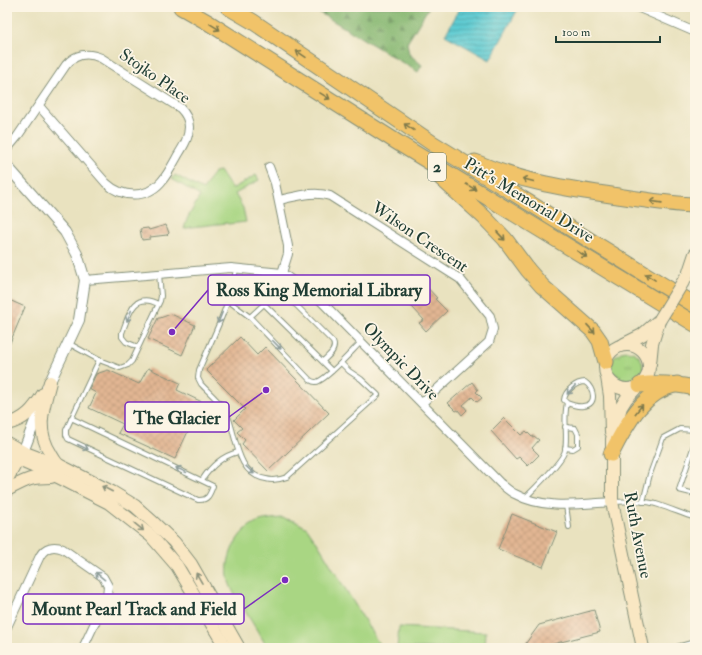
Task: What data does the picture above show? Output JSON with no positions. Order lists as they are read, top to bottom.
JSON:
{
  "streets": {
    "highway": ["2", "Pitt's Memorial Drive"],
    "main road": ["Ruth Avenue"],
    "street": ["Stojko Place", "Wilson Crescent", "Olympic Drive"]
  },
  "crossings": [
    ["Wilson Crescent", "Olympic Drive"],
    ["Olympic Drive", "Ruth Avenue"]
  ],
  "places": ["Ross King Memorial Library", "The Glacier", "Mount Pearl Track and Field"],
  "scale_bar": "100 m"
}
